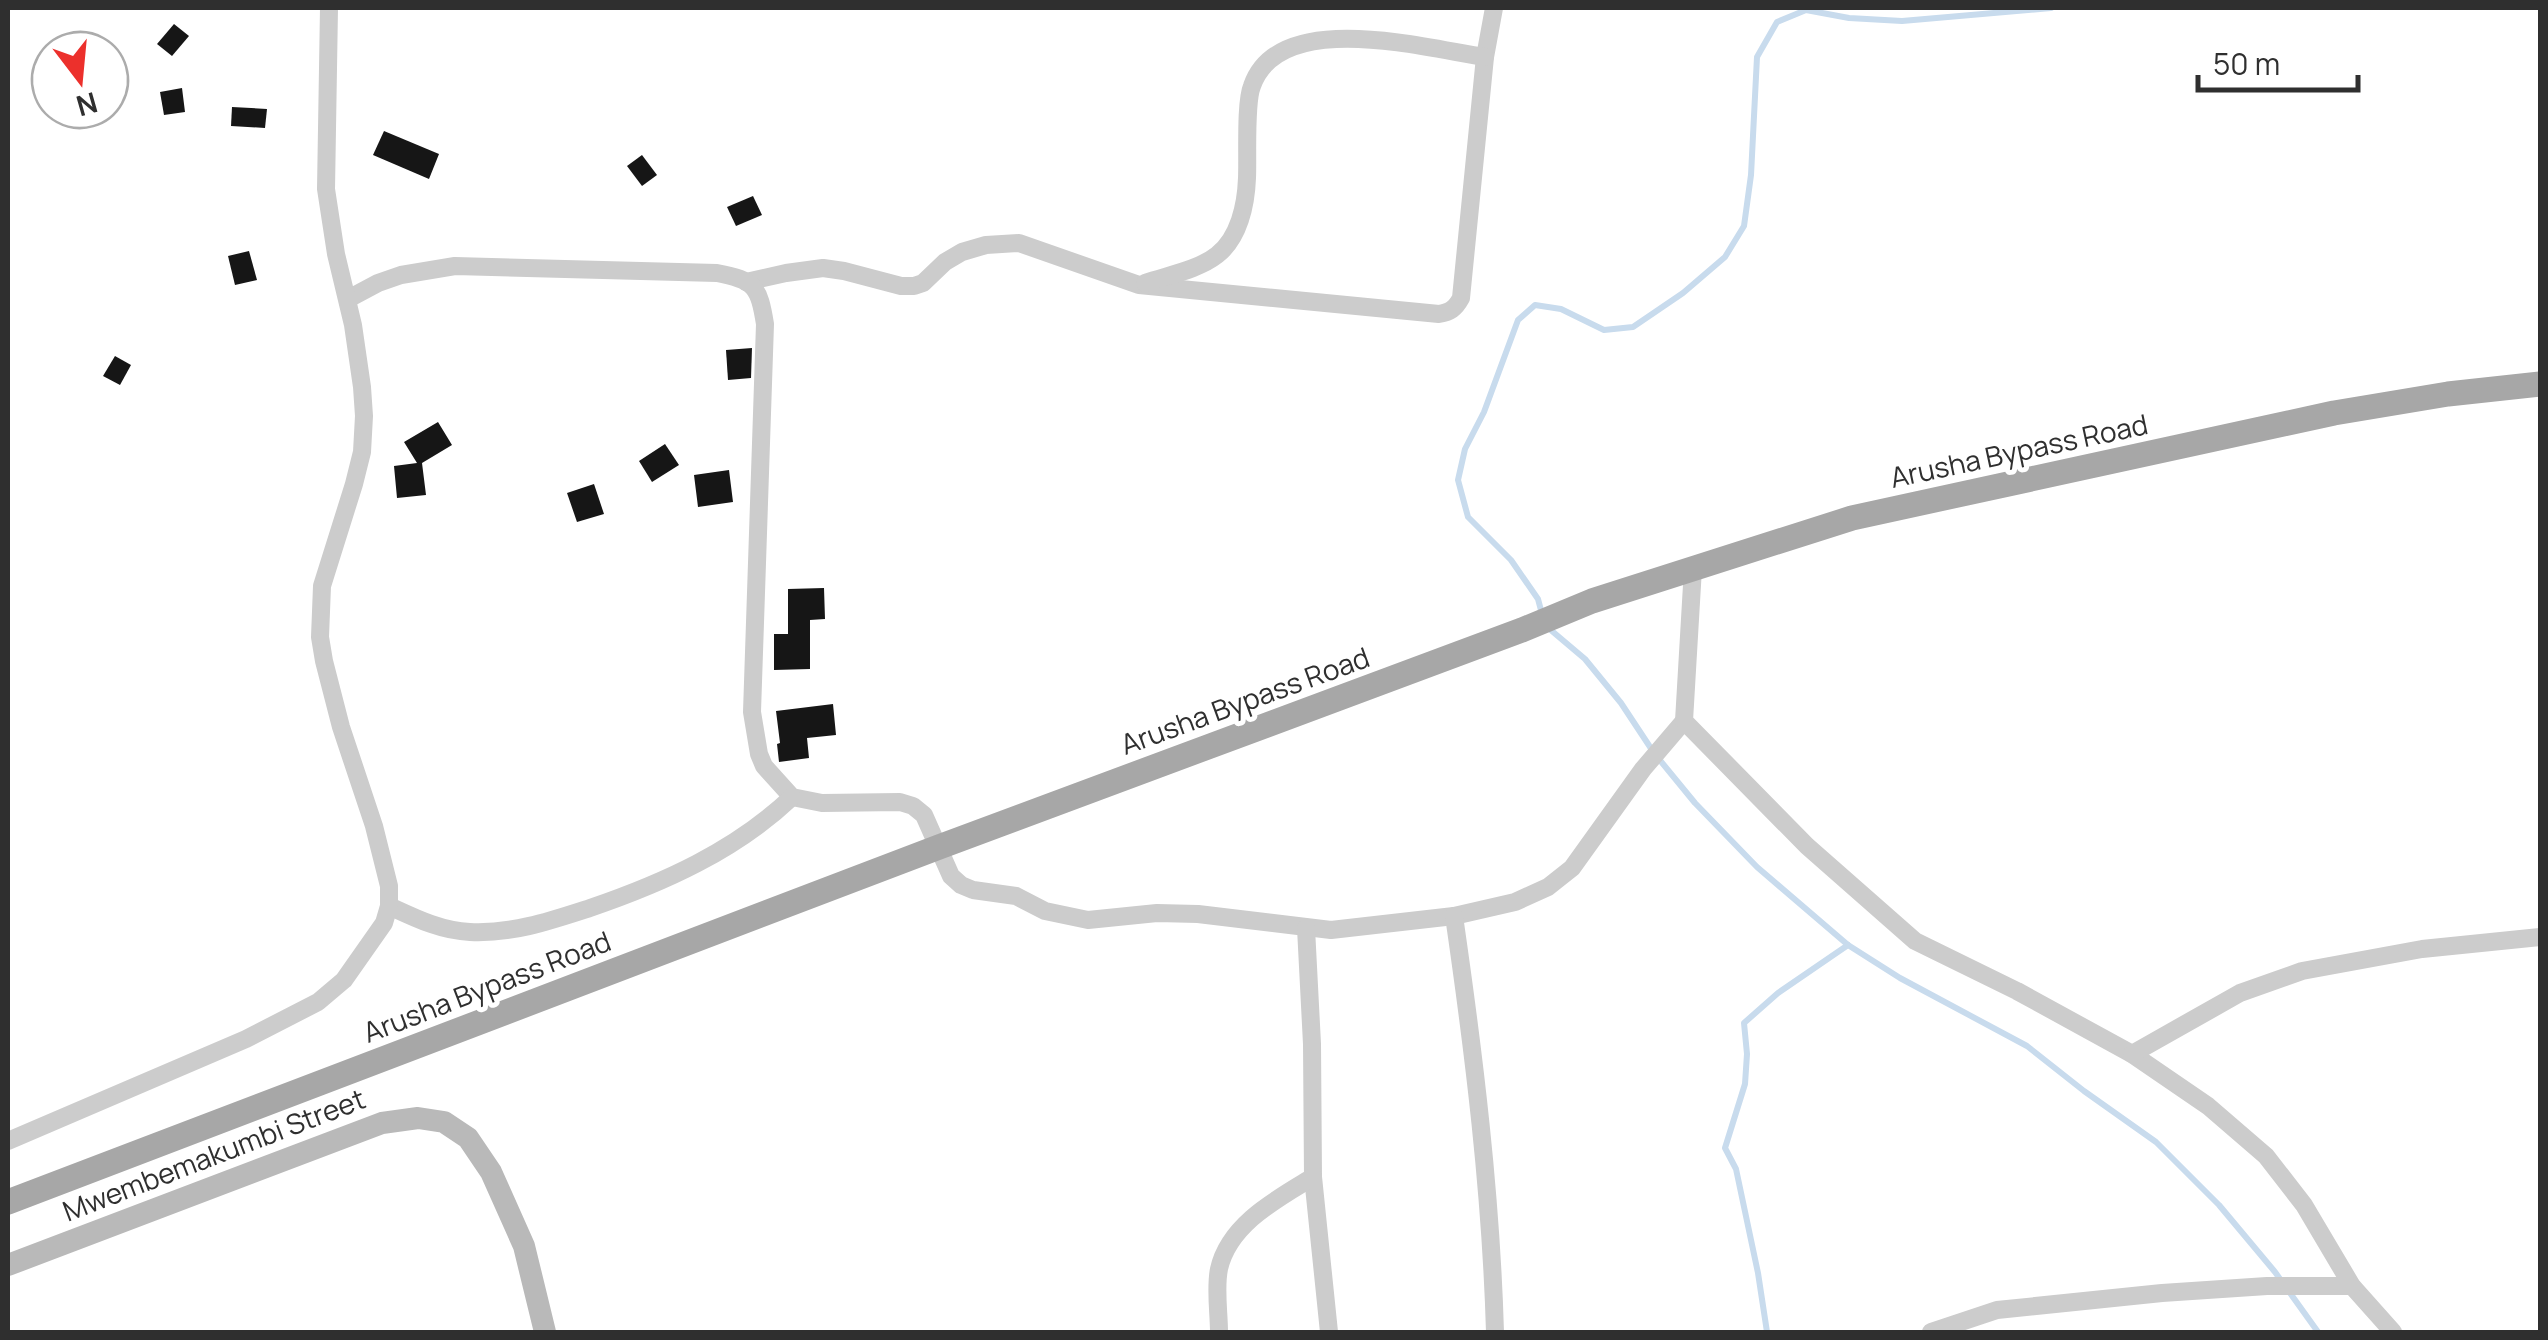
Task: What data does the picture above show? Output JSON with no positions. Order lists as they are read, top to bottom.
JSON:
{
  "streets": {
    "main road": ["Arusha Bypass Road"],
    "street": ["Mwembemakumbi Street"]
  },
  "scale_bar": "50 m",
  "north": "bottom"
}
